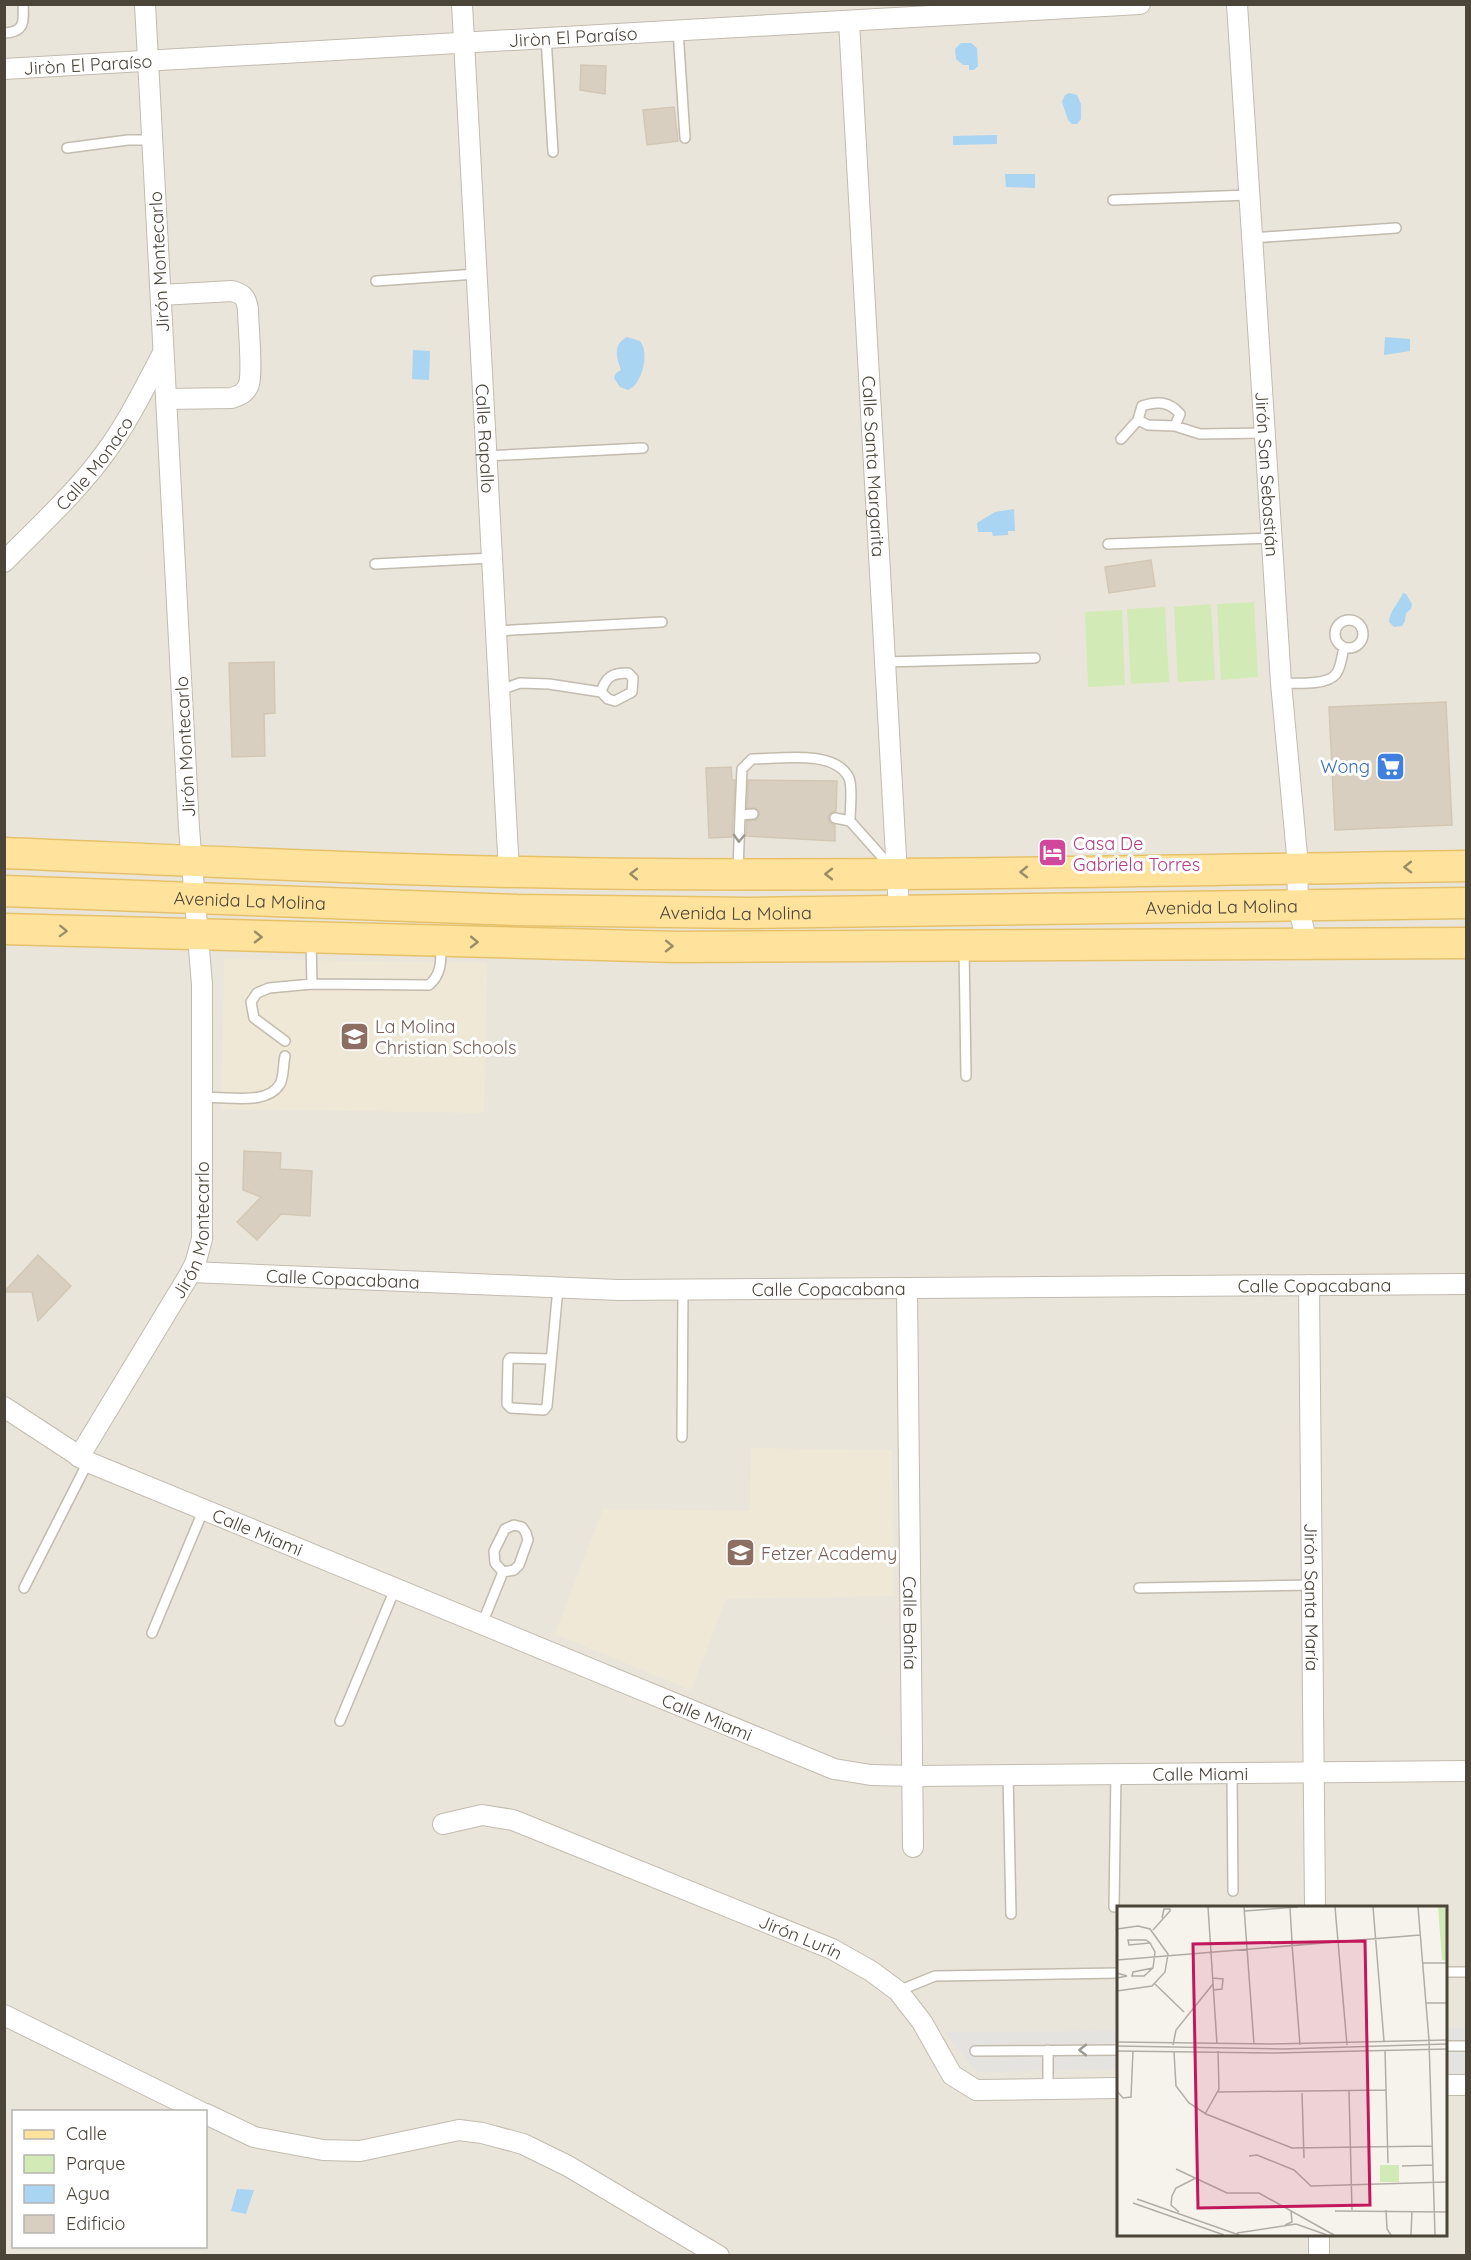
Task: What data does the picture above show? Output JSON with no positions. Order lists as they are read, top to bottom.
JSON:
{
  "streets": {
    "main road": ["Avenida La Molina"],
    "street": [
      "Jiròn El Paraíso",
      "Jirón Montecarlo",
      "Calle Rapallo",
      "Calle Monaco",
      "Calle Santa Margarita",
      "Jirón San Sebastián",
      "Calle Copacabana",
      "Calle Miami",
      "Jirón Santa María",
      "Calle Bahía",
      "Jirón Lurín"
    ]
  },
  "crossings": [
    ["Jiròn El Paraíso", "Jirón Montecarlo"],
    ["Jiròn El Paraíso", "Calle Rapallo"],
    ["Jiròn El Paraíso", "Calle Santa Margarita"],
    ["Jirón Montecarlo", "Calle Monaco"],
    ["Jirón Montecarlo", "Avenida La Molina"],
    ["Jirón Montecarlo", "Calle Copacabana"],
    ["Jirón Montecarlo", "Calle Miami"],
    ["Calle Rapallo", "Avenida La Molina"],
    ["Calle Santa Margarita", "Avenida La Molina"],
    ["Jirón San Sebastián", "Avenida La Molina"],
    ["Calle Copacabana", "Jirón Santa María"],
    ["Calle Copacabana", "Calle Bahía"],
    ["Calle Miami", "Jirón Santa María"],
    ["Calle Miami", "Calle Bahía"]
  ],
  "places": {
    "supermarket": ["Wong"],
    "hotel": ["Casa De Gabriela Torres"],
    "school or university": ["La Molina Christian Schools", "Fetzer Academy"]
  },
  "legend": [
    "Calle",
    "Parque",
    "Agua",
    "Edificio"
  ]
}
